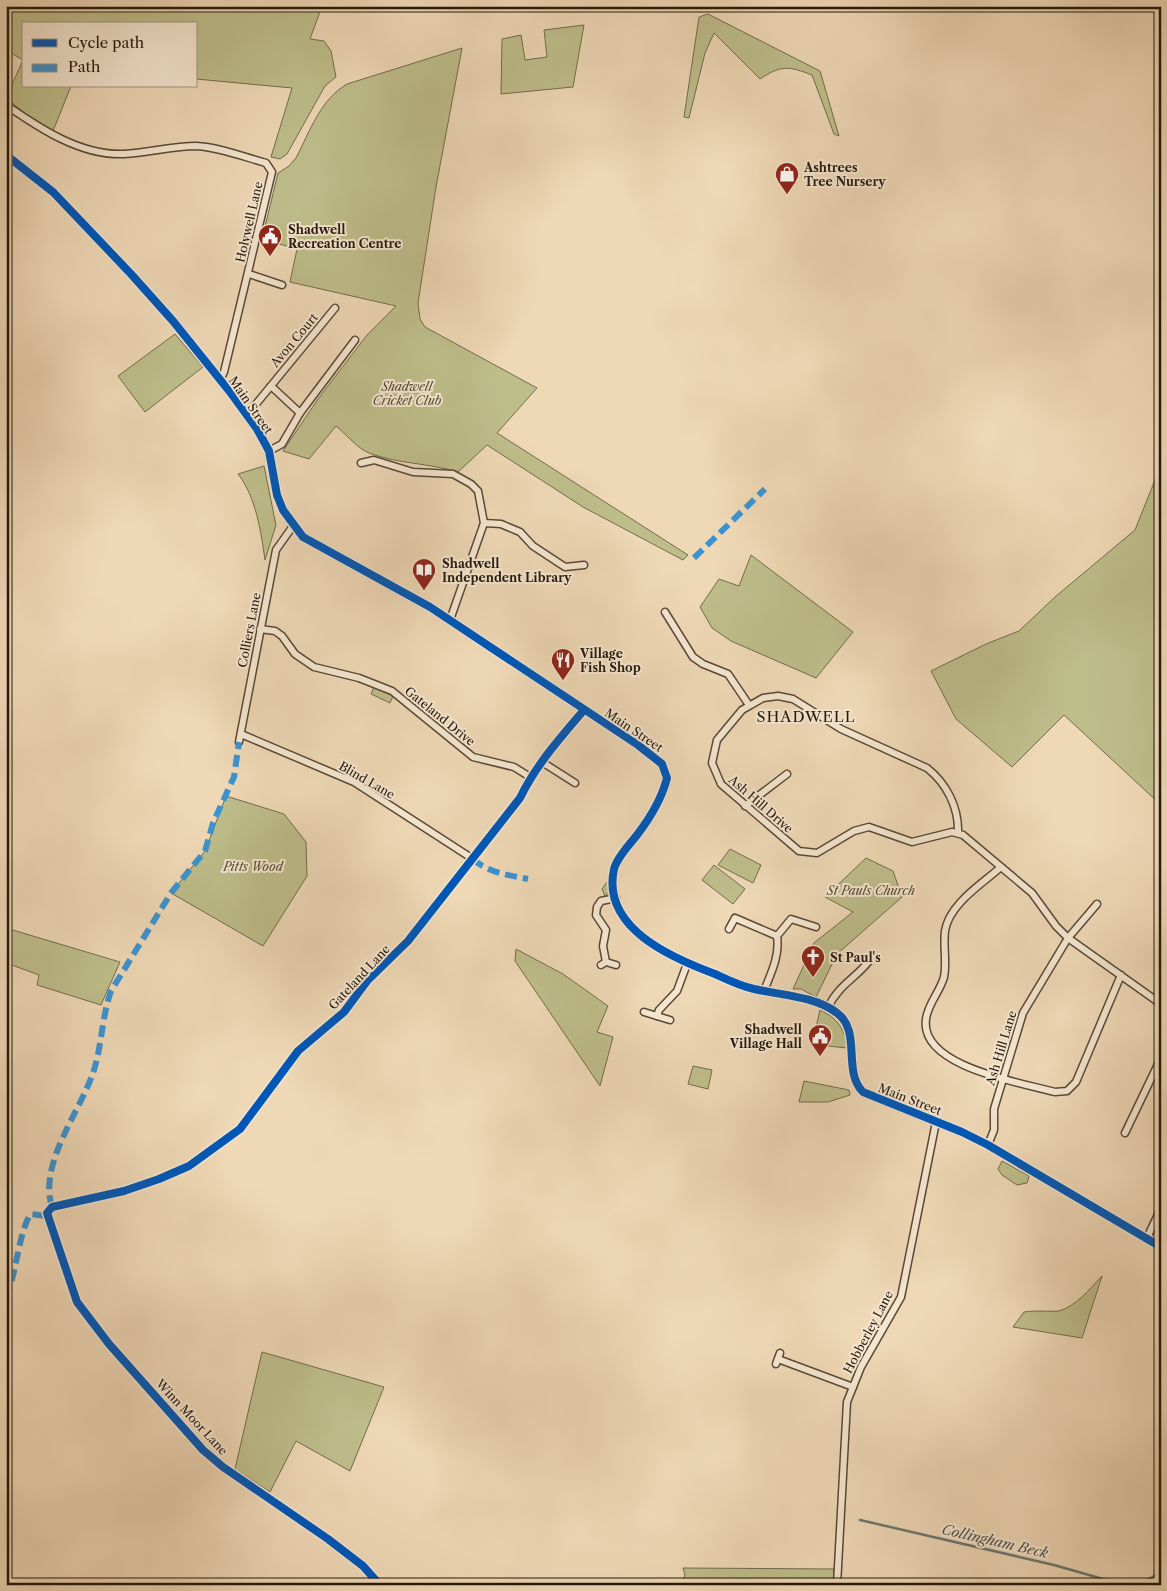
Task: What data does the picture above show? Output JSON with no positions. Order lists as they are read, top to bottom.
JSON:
{
  "streets": {
    "street": [
      "Holywell Lane",
      "Avon Court",
      "Main Street",
      "Colliers Lane",
      "Gateland Drive",
      "Blind Lane",
      "Ash Hill Drive",
      "Gateland Lane",
      "Ash Hill Lane",
      "Hobberley Lane",
      "Winn Moor Lane"
    ]
  },
  "crossings": [
    ["Holywell Lane", "Main Street"],
    ["Avon Court", "Main Street"],
    ["Main Street", "Colliers Lane"],
    ["Main Street", "Gateland Lane"],
    ["Main Street", "Ash Hill Lane"],
    ["Main Street", "Hobberley Lane"],
    ["Colliers Lane", "Gateland Drive"],
    ["Colliers Lane", "Blind Lane"],
    ["Gateland Drive", "Gateland Lane"],
    ["Blind Lane", "Gateland Lane"],
    ["Gateland Lane", "Winn Moor Lane"]
  ],
  "districts": ["SHADWELL"],
  "water": ["Collingham Beck"],
  "parks": ["Shadwell Cricket Club", "Pitts Wood", "St Pauls Church"],
  "places": {
    "shop": ["Ashtrees Tree Nursery"],
    "public building": ["Shadwell Recreation Centre", "Shadwell Village Hall"],
    "library": ["Shadwell Independent Library"],
    "restaurant": ["Village Fish Shop"],
    "church": ["St Paul's"]
  },
  "legend": ["Cycle path", "Path"]
}
